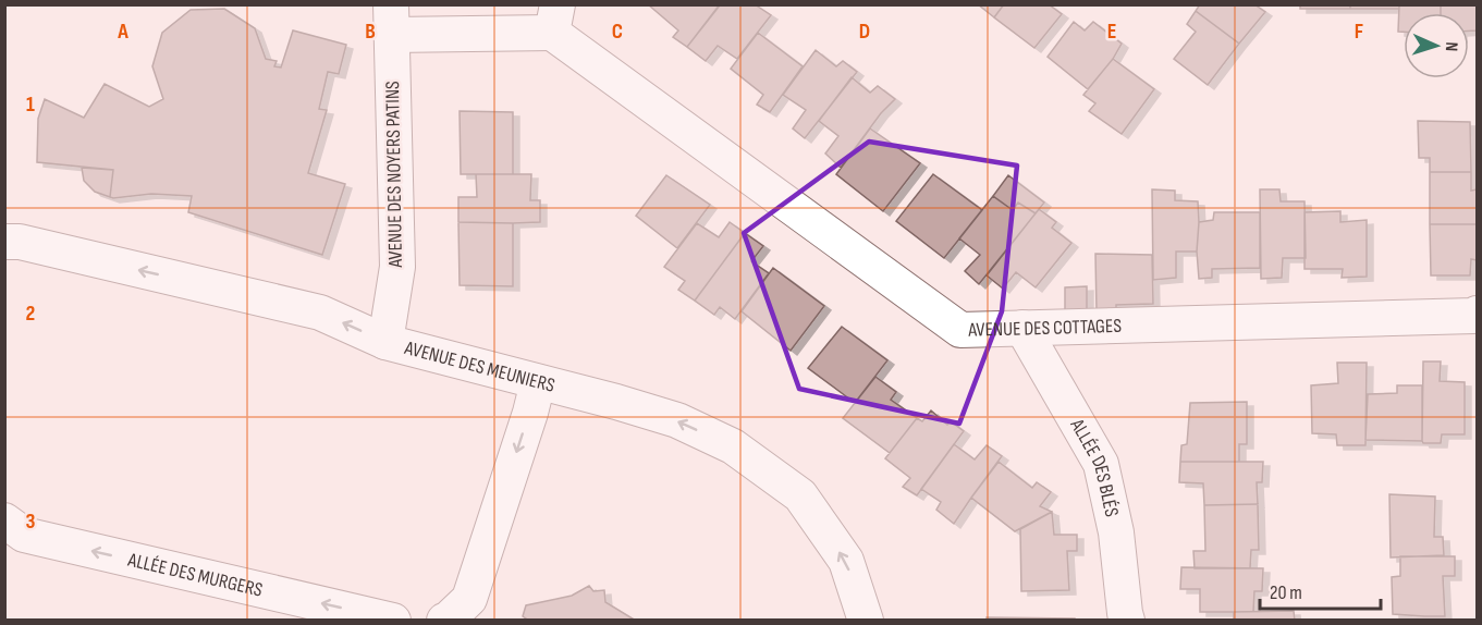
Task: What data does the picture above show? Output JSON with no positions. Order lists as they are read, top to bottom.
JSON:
{
  "streets": {
    "street": [
      "AVENUE DES NOYERS PATINS",
      "AVENUE DES COTTAGES",
      "AVENUE DES MEUNIERS",
      "ALLÉE DES BLÉS",
      "ALLÉE DES MURGERS"
    ]
  },
  "crossings": [
    ["AVENUE DES NOYERS PATINS", "AVENUE DES COTTAGES"],
    ["AVENUE DES NOYERS PATINS", "AVENUE DES MEUNIERS"],
    ["AVENUE DES COTTAGES", "ALLÉE DES BLÉS"]
  ],
  "one_way": ["AVENUE DES MEUNIERS", "ALLÉE DES MURGERS"],
  "scale_bar": "20 m",
  "north": "right",
  "grid": {
    "columns": [
      "A",
      "B",
      "C",
      "D",
      "E",
      "F"
    ],
    "rows": ["1", "2", "3"]
  }
}
